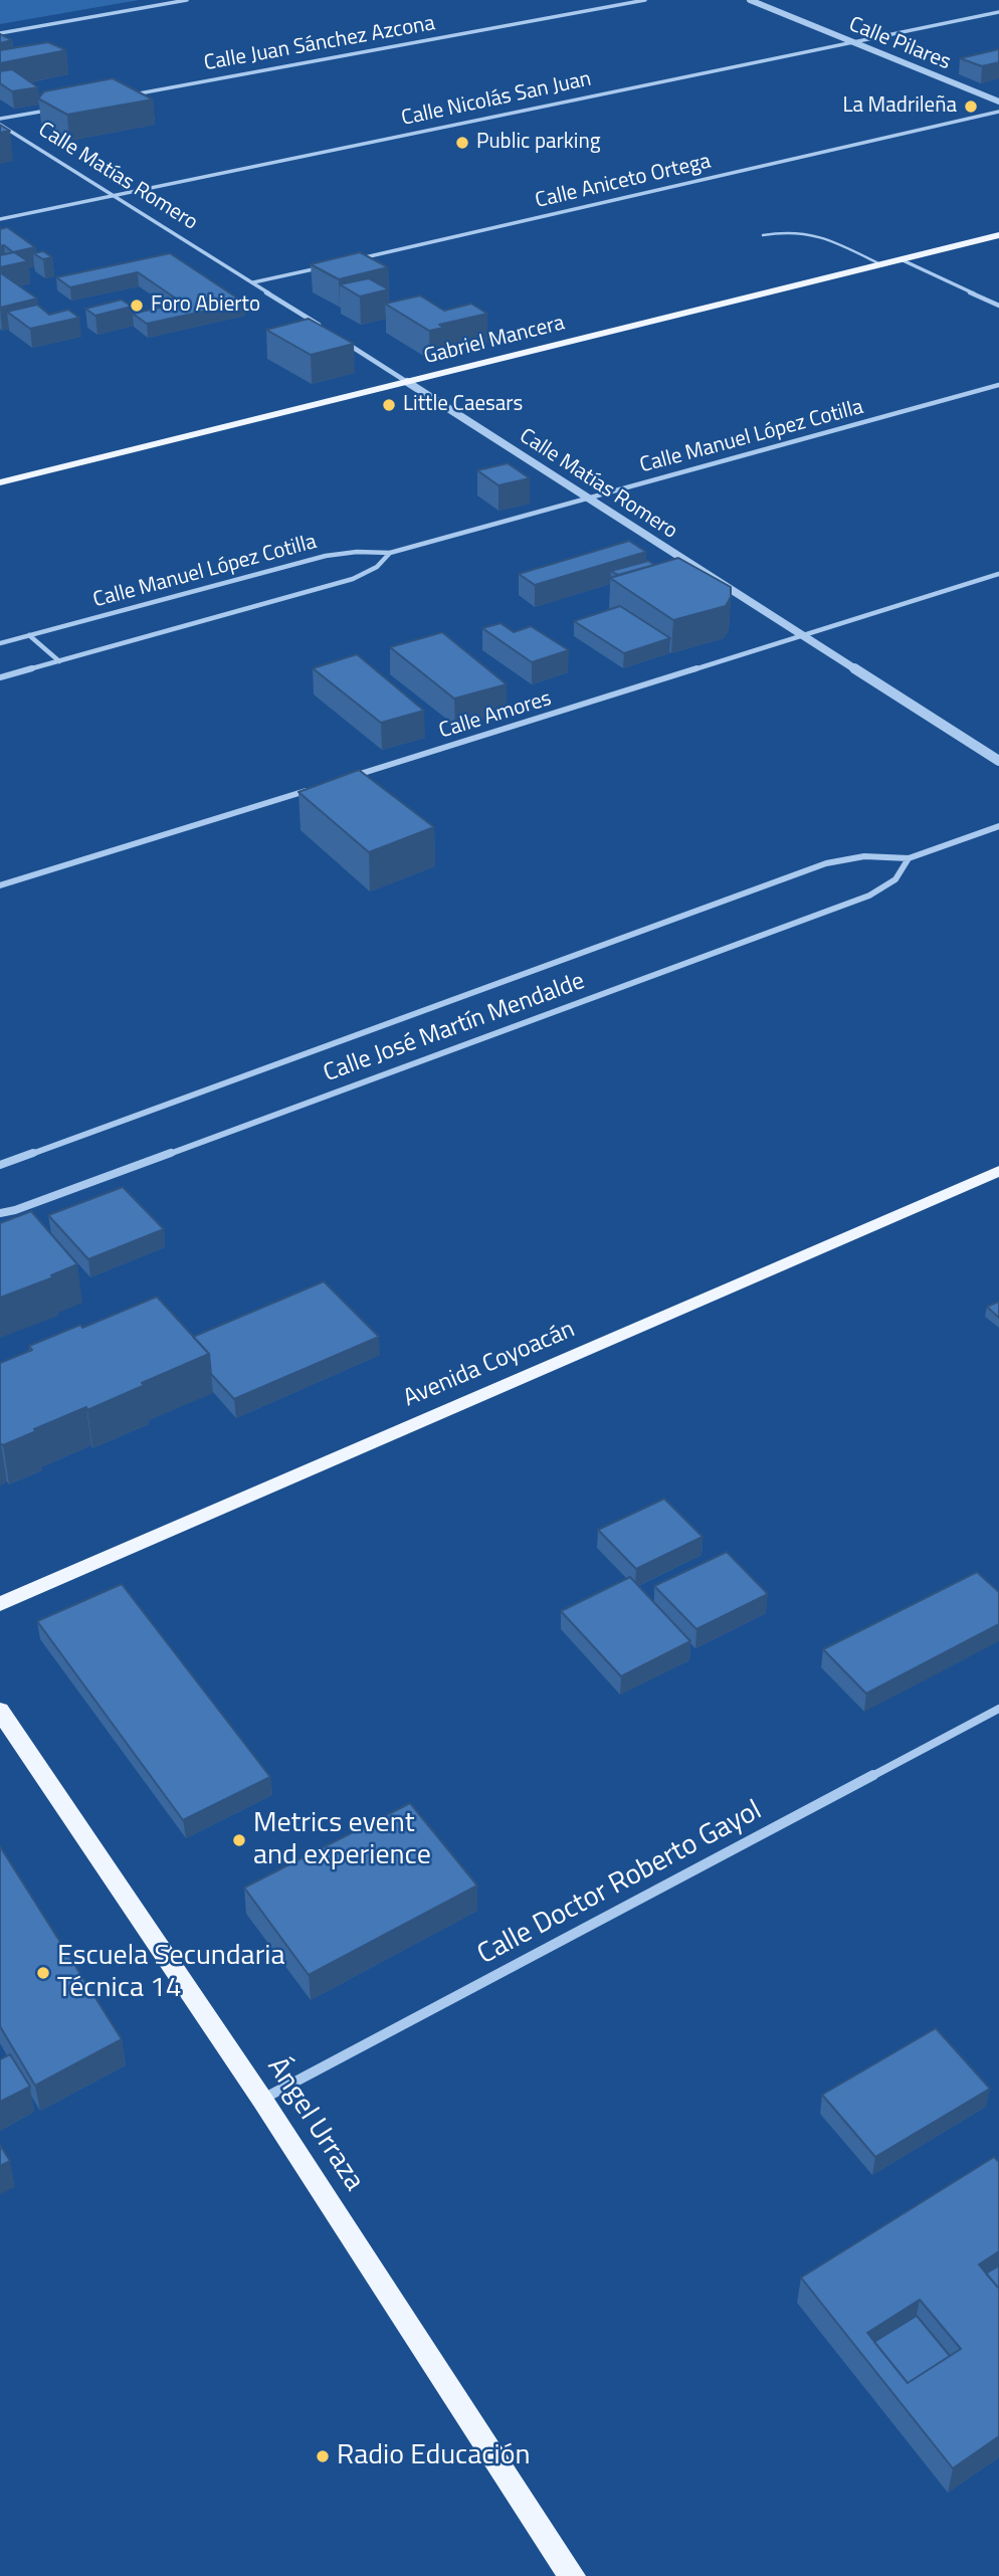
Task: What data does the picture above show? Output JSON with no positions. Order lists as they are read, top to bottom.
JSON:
{
  "streets": {
    "main road": ["Gabriel Mancera", "Avenida Coyoacán", "Ángel Urraza"],
    "street": [
      "Calle Juan Sánchez Azcona",
      "Calle Pilares",
      "Calle Nicolás San Juan",
      "Calle Matías Romero",
      "Calle Aniceto Ortega",
      "Calle Manuel López Cotilla",
      "Calle Amores",
      "Calle José Martín Mendalde",
      "Calle Doctor Roberto Gayol"
    ]
  },
  "crossings": [
    ["Calle Pilares", "Calle Nicolás San Juan"],
    ["Calle Nicolás San Juan", "Calle Matías Romero"],
    ["Calle Matías Romero", "Gabriel Mancera"],
    ["Calle Matías Romero", "Calle Manuel López Cotilla"],
    ["Calle Matías Romero", "Calle Amores"],
    ["Calle Doctor Roberto Gayol", "Ángel Urraza"]
  ],
  "places": [
    "La Madrileña",
    "Public parking",
    "Foro Abierto",
    "Little Caesars",
    "Metrics event and experience",
    "Escuela Secundaria Técnica 14",
    "Radio Educación"
  ]
}
